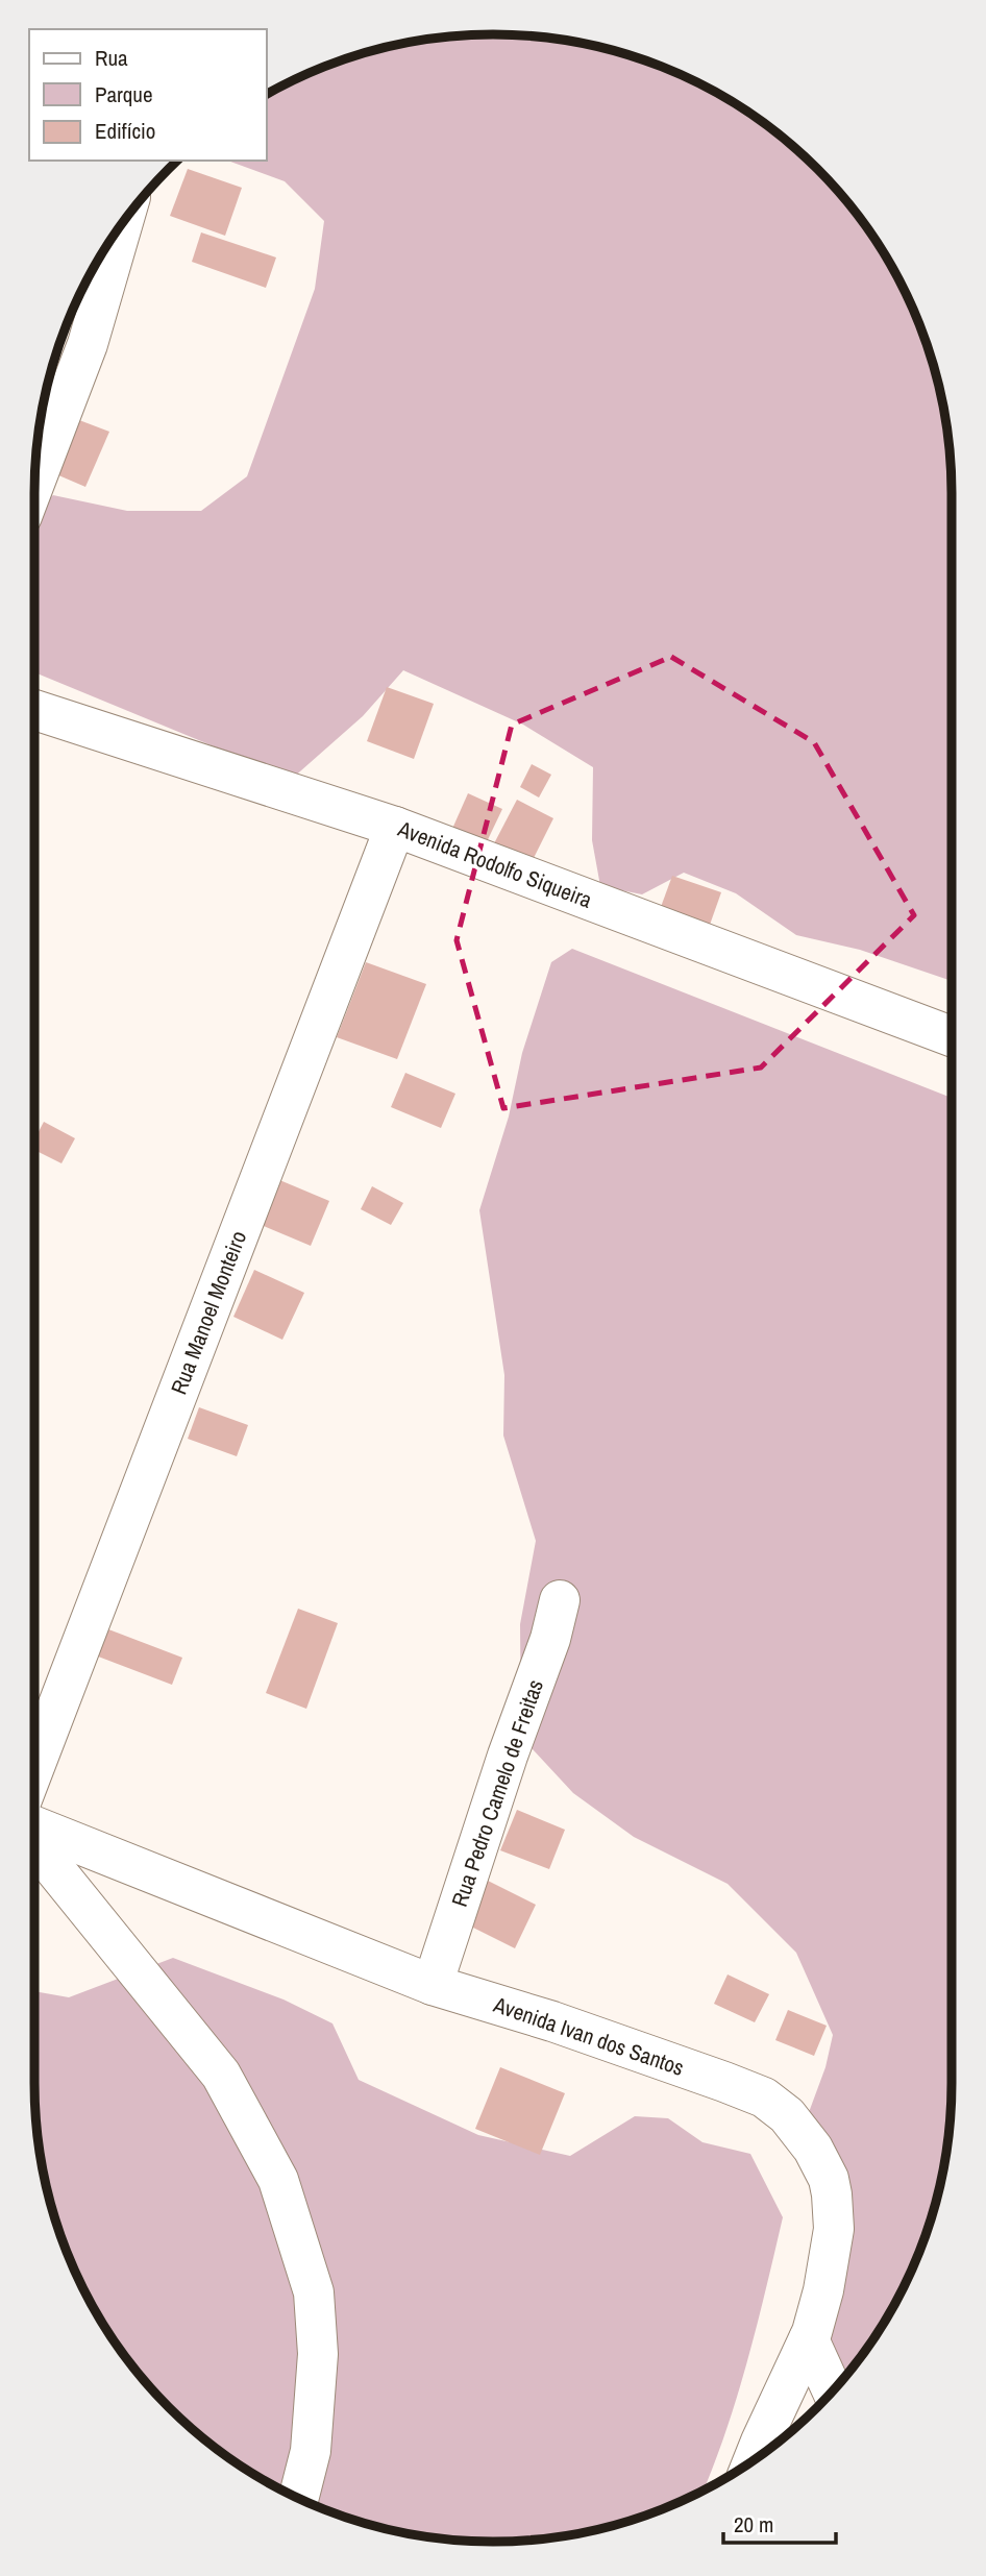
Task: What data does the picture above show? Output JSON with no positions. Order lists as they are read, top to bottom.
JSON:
{
  "streets": {
    "street": [
      "Avenida Rodolfo Siqueira",
      "Rua Manoel Monteiro",
      "Rua Pedro Camelo de Freitas",
      "Avenida Ivan dos Santos"
    ]
  },
  "crossings": [
    ["Avenida Rodolfo Siqueira", "Rua Manoel Monteiro"],
    ["Rua Pedro Camelo de Freitas", "Avenida Ivan dos Santos"]
  ],
  "legend": ["Rua", "Parque", "Edifício"],
  "scale_bar": "20 m"
}
